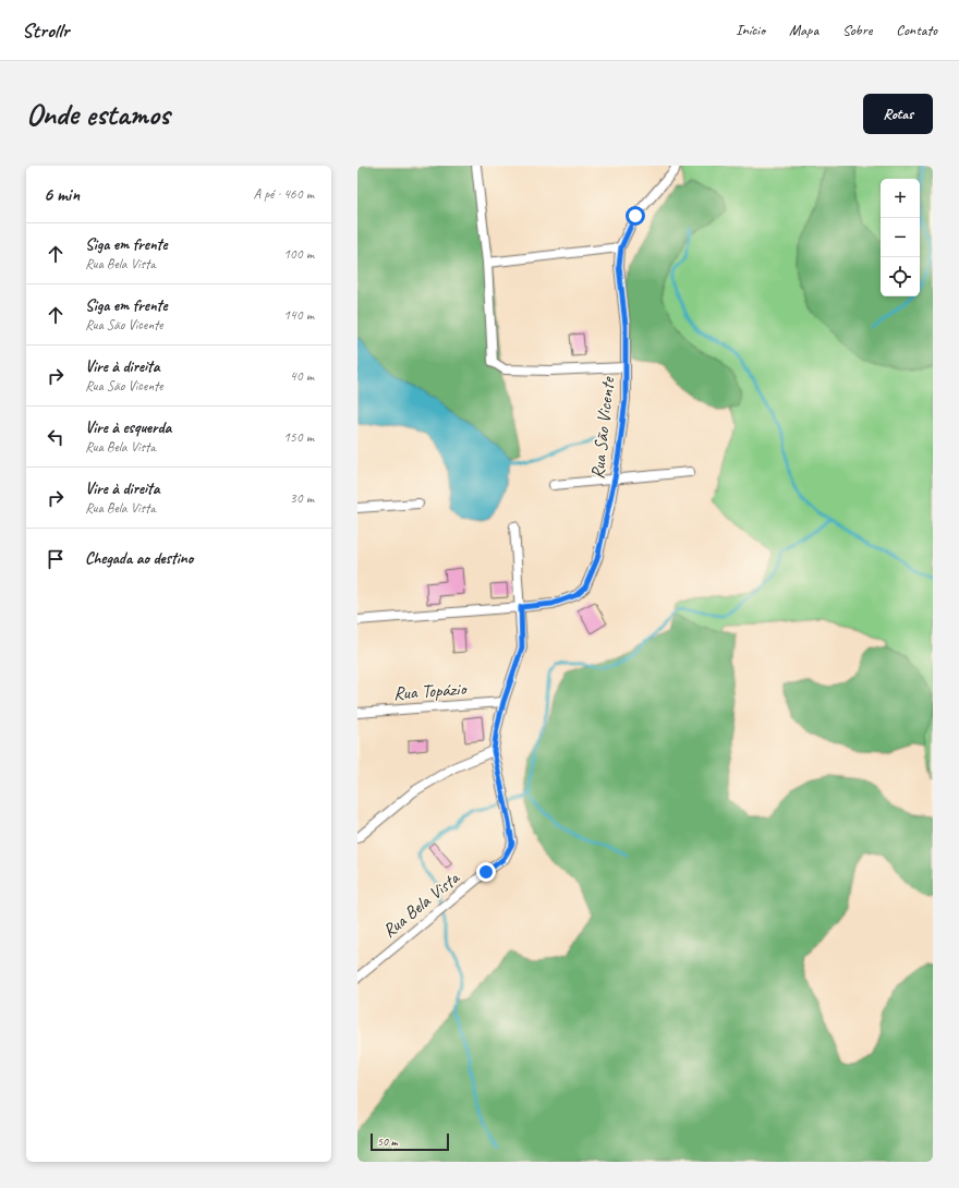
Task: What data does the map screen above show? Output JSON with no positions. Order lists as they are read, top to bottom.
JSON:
{
  "streets": {
    "street": ["Rua São Vicente", "Rua Topázio", "Rua Bela Vista"]
  },
  "crossings": [
    ["Rua São Vicente", "Rua Bela Vista"],
    ["Rua Topázio", "Rua Bela Vista"]
  ],
  "scale_bar": "50 m",
  "page": {
    "header": "Strollr",
    "nav": [
      "Início",
      "Mapa",
      "Sobre",
      "Contato"
    ],
    "buttons": "Rotas",
    "title": "Onde estamos",
    "heading": ["6 min", "A pé · 460 m"],
    "map_buttons": ["+", "−"],
    "list": [
      ["Siga em frente", "Rua Bela Vista", "100 m"],
      ["Siga em frente", "Rua São Vicente", "140 m"],
      ["Vire à direita", "Rua São Vicente", "40 m"],
      ["Vire à esquerda", "Rua Bela Vista", "150 m"],
      ["Vire à direita", "Rua Bela Vista", "30 m"],
      "Chegada ao destino"
    ],
    "scale": "50 m"
  }
}
